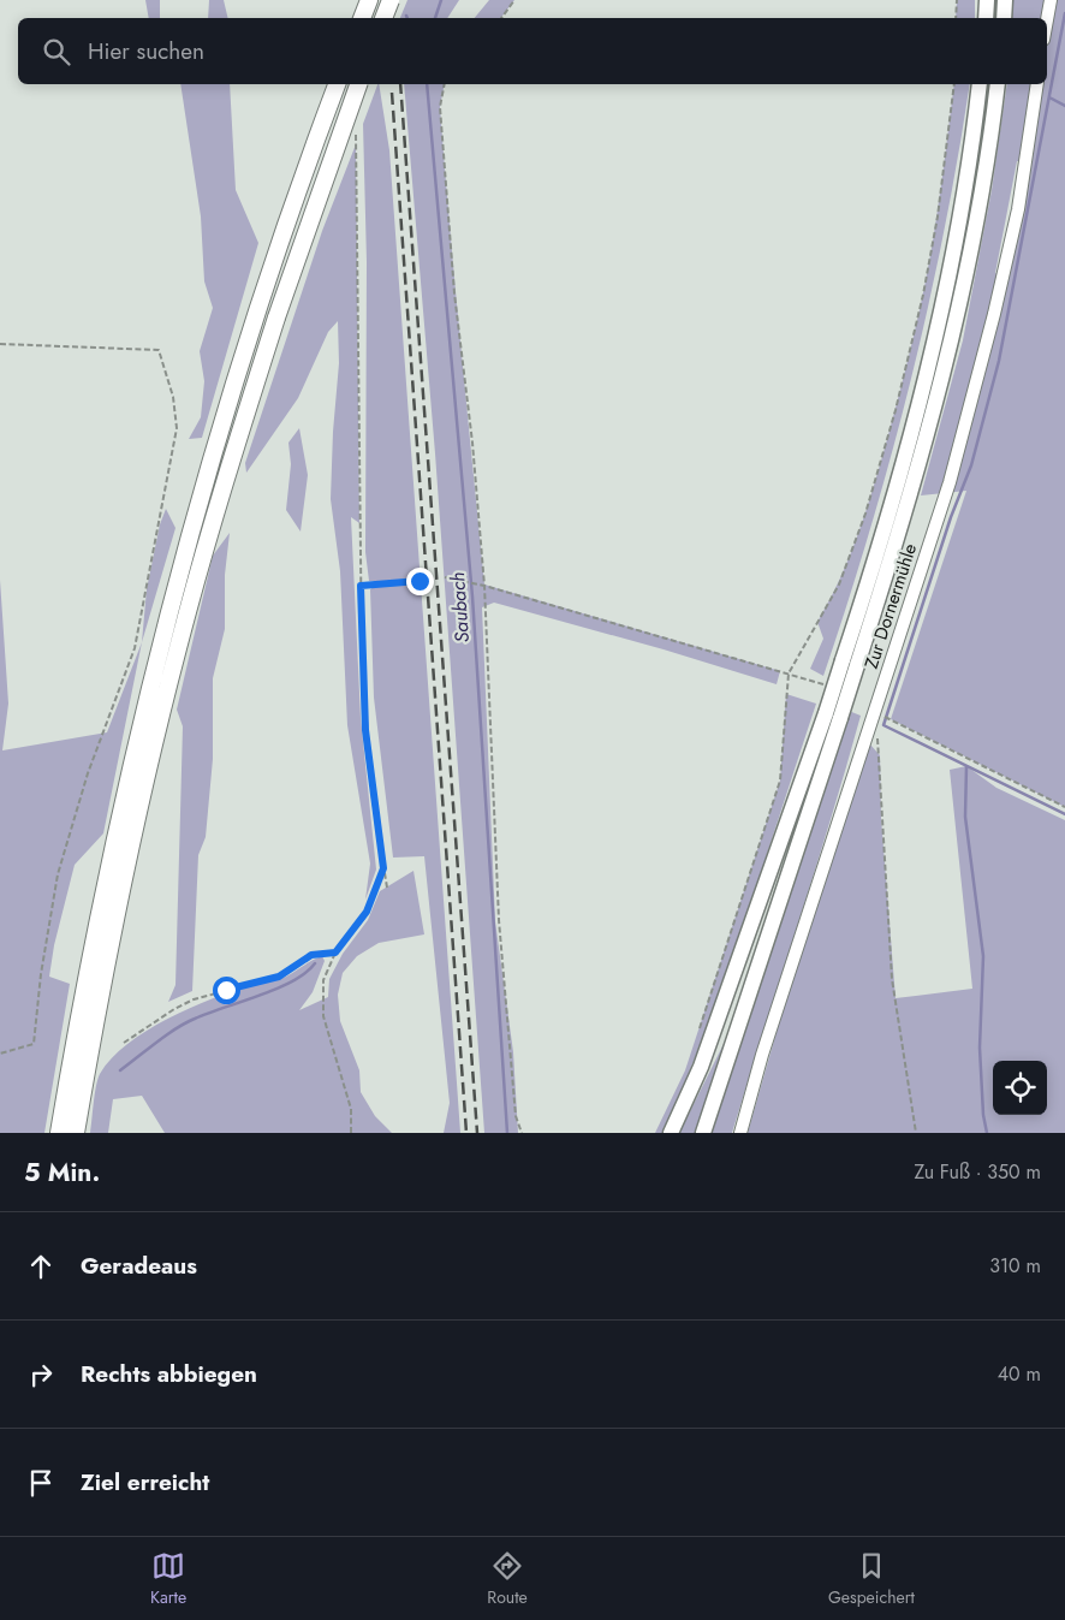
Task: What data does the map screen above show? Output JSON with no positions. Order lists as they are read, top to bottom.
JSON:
{
  "streets": {
    "street": ["Zur Dornermühle"]
  },
  "water": ["Saubach"],
  "page": {
    "search": "Hier suchen",
    "heading": ["5 Min.", "Zu Fuß · 350 m"],
    "list": [
      ["Geradeaus", "310 m"],
      ["Rechts abbiegen", "40 m"],
      "Ziel erreicht"
    ],
    "nav": ["Karte", "Route", "Gespeichert"]
  }
}
